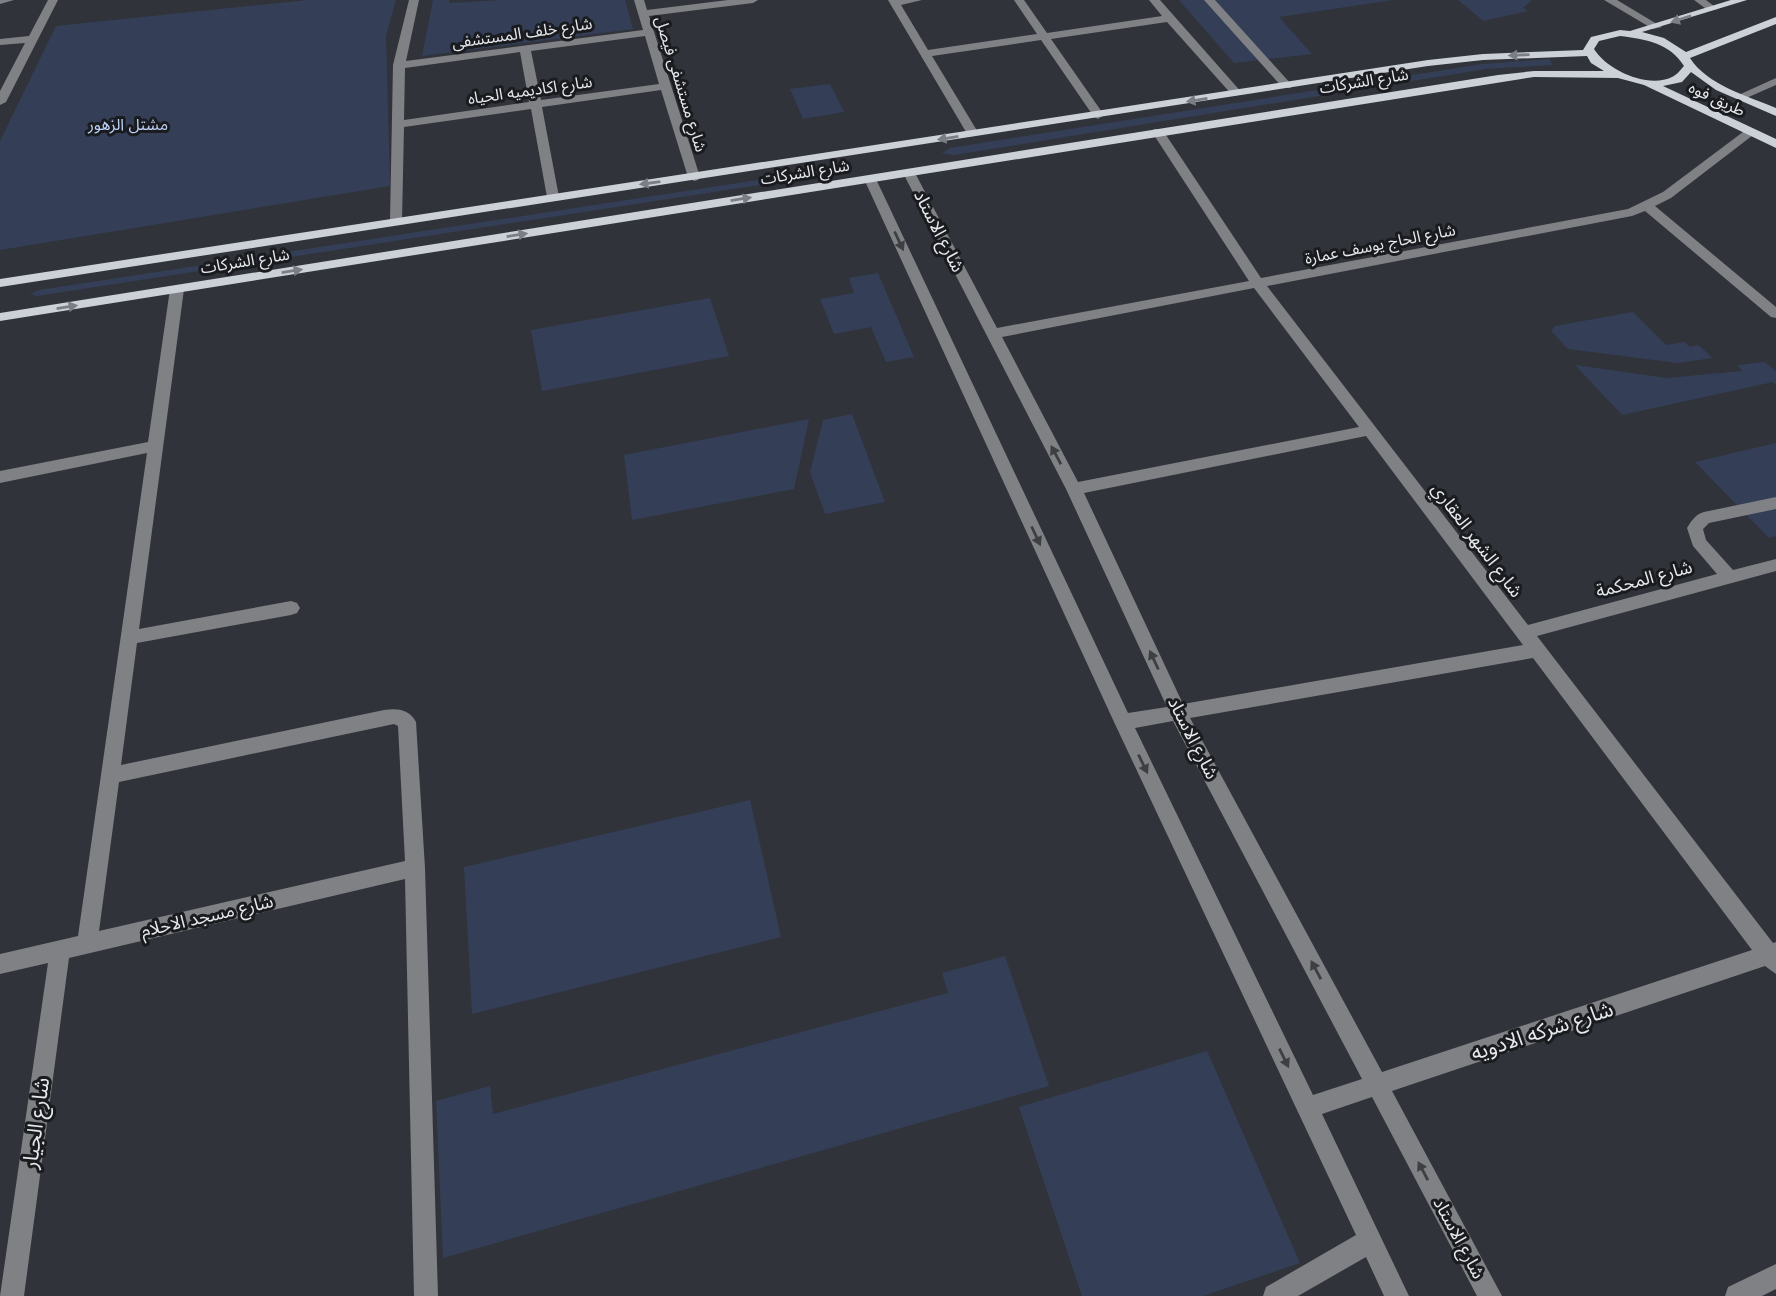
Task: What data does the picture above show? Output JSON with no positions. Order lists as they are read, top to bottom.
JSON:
{
  "streets": {
    "main road": ["شارع الشركات", "طريق فوه"],
    "street": [
      "شارع خلف المستشفى",
      "شارع مستشفى فيصل",
      "شارع اكاديميه الحياه",
      "شارع الاستاد",
      "شارع الحاج يوسف عمارة",
      "شارع الشهر العقاري",
      "شارع المحكمة",
      "شارع مسجد الاحلام",
      "شارع شركه الادويه",
      "شارع الجيار"
    ]
  },
  "crossings": [
    ["شارع خلف المستشفى", "شارع مستشفى فيصل"],
    ["شارع الشركات", "شارع مستشفى فيصل"],
    ["شارع الشركات", "شارع الاستاد"],
    ["شارع الشركات", "شارع الشهر العقاري"],
    ["شارع مستشفى فيصل", "شارع اكاديميه الحياه"],
    ["طريق فوه", "شارع الحاج يوسف عمارة"],
    ["شارع الاستاد", "شارع الحاج يوسف عمارة"],
    ["شارع الاستاد", "شارع شركه الادويه"],
    ["شارع الحاج يوسف عمارة", "شارع الشهر العقاري"],
    ["شارع الشهر العقاري", "شارع المحكمة"],
    ["شارع الشهر العقاري", "شارع شركه الادويه"],
    ["شارع مسجد الاحلام", "شارع الجيار"]
  ],
  "parks": ["مشتل الزهور"]
}
